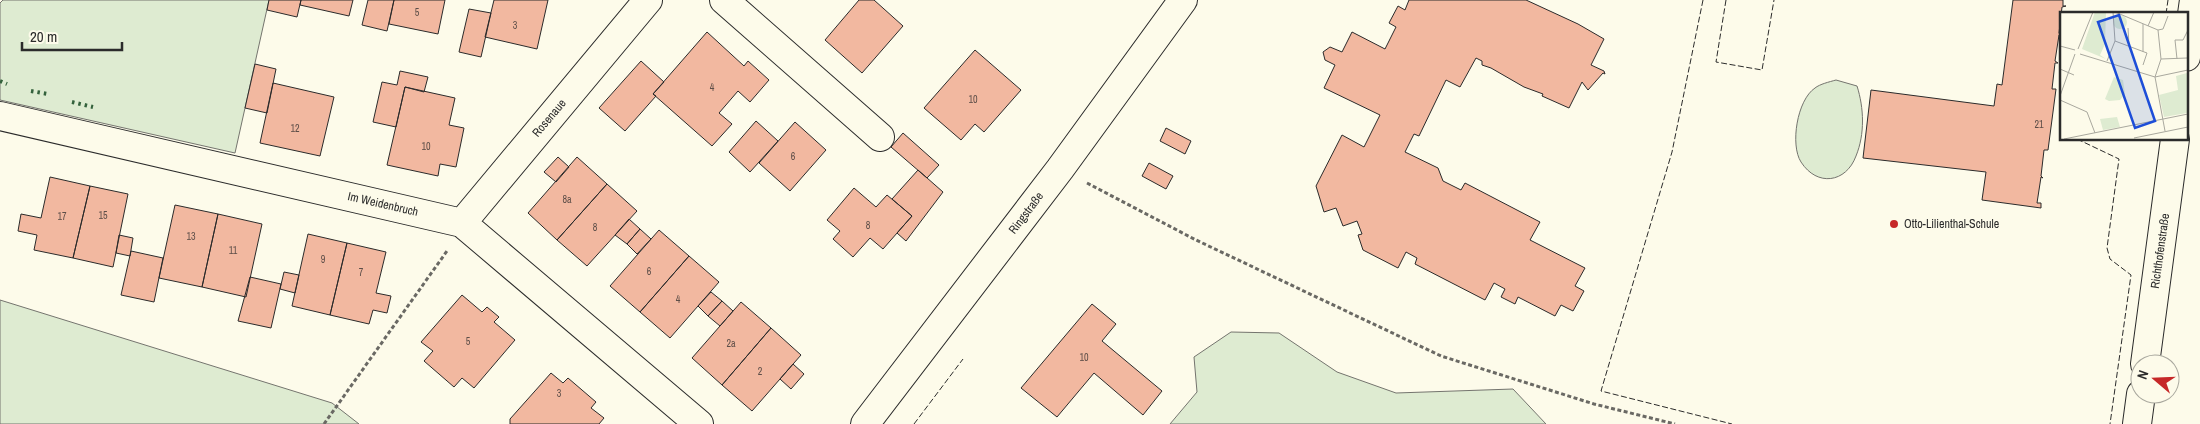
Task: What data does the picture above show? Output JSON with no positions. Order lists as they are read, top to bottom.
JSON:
{
  "streets": {
    "street": [
      "Rosenaue",
      "Im Weidenbruch",
      "Ringstraße",
      "Richthofenstraße"
    ]
  },
  "crossings": [
    ["Rosenaue", "Im Weidenbruch"]
  ],
  "places": ["Otto-Lilienthal-Schule"],
  "house_numbers": [
    "5",
    "3",
    "4",
    "10",
    "21",
    "12",
    "10",
    "6",
    "8a",
    "15",
    "17",
    "8",
    "8",
    "13",
    "11",
    "9",
    "6",
    "7",
    "4",
    "5",
    "2a",
    "10",
    "2",
    "3"
  ],
  "scale_bar": "20 m",
  "north": "left"
}
